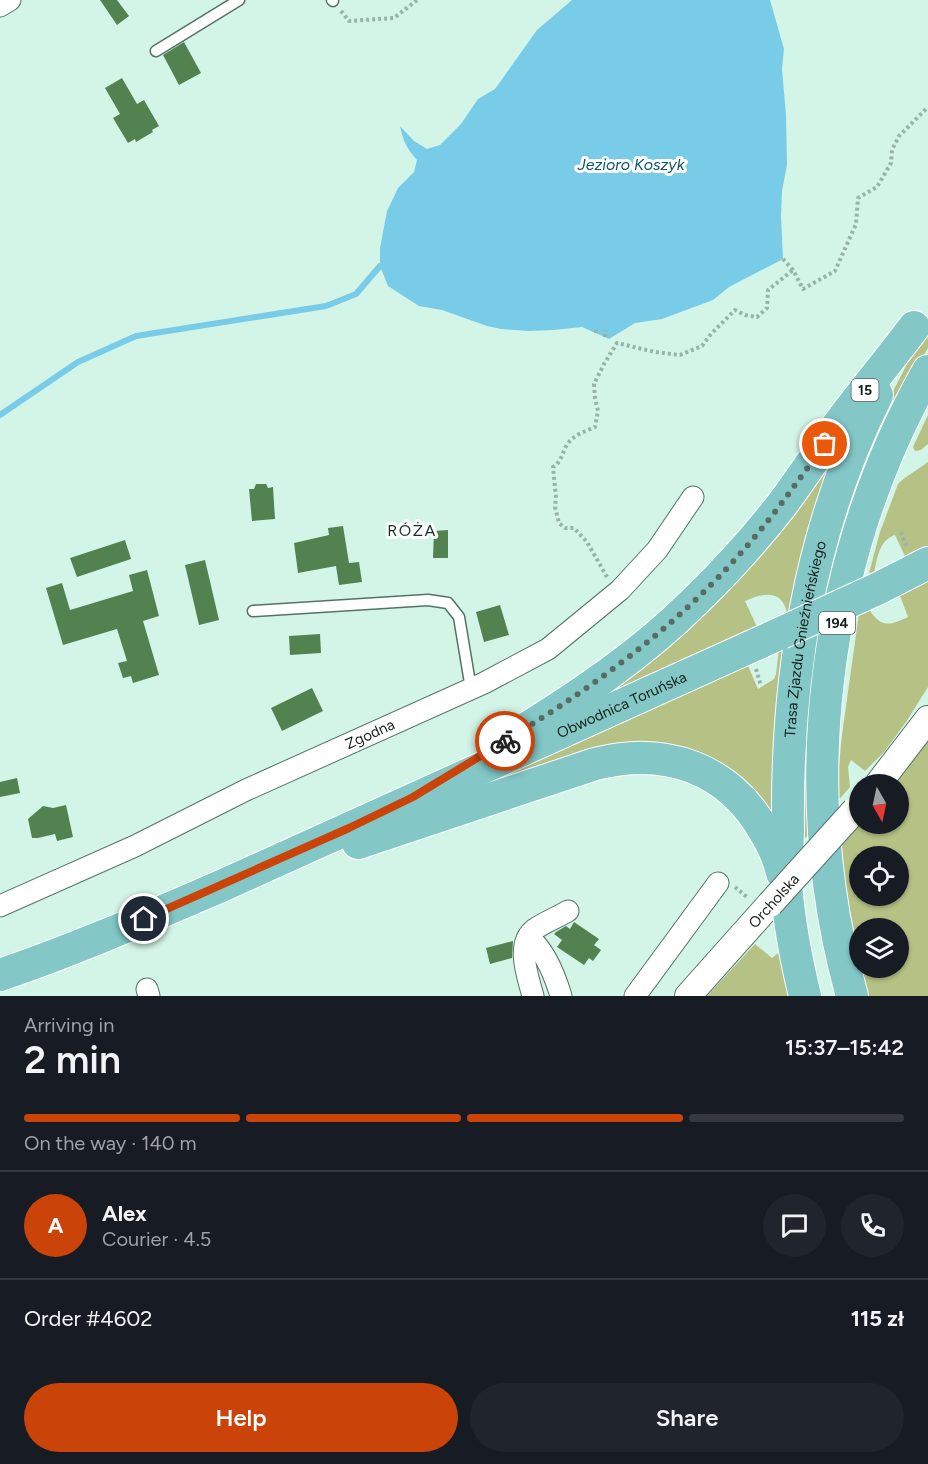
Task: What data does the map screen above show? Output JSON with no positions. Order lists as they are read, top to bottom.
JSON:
{
  "streets": {
    "main road": [
      "15",
      "194",
      "Trasa Zjazdu Gnieźnieńskiego",
      "Obwodnica Toruńska"
    ],
    "street": ["Zgodna", "Orcholska"]
  },
  "crossings": [
    ["15", "Trasa Zjazdu Gnieźnieńskiego"],
    ["15", "Obwodnica Toruńska"],
    ["Trasa Zjazdu Gnieźnieńskiego", "Orcholska"]
  ],
  "districts": ["RÓŻA"],
  "water": ["Jezioro Koszyk"],
  "north": "bottom",
  "page": {
    "heading": ["2 min", "Arriving in", "15:37–15:42"],
    "panel": [
      "Alex",
      "Courier · 4.5",
      "Order #4602",
      "115 zł"
    ],
    "bar": "On the way · 140 m",
    "round": "A",
    "buttons": ["Help", "Share"]
  }
}
